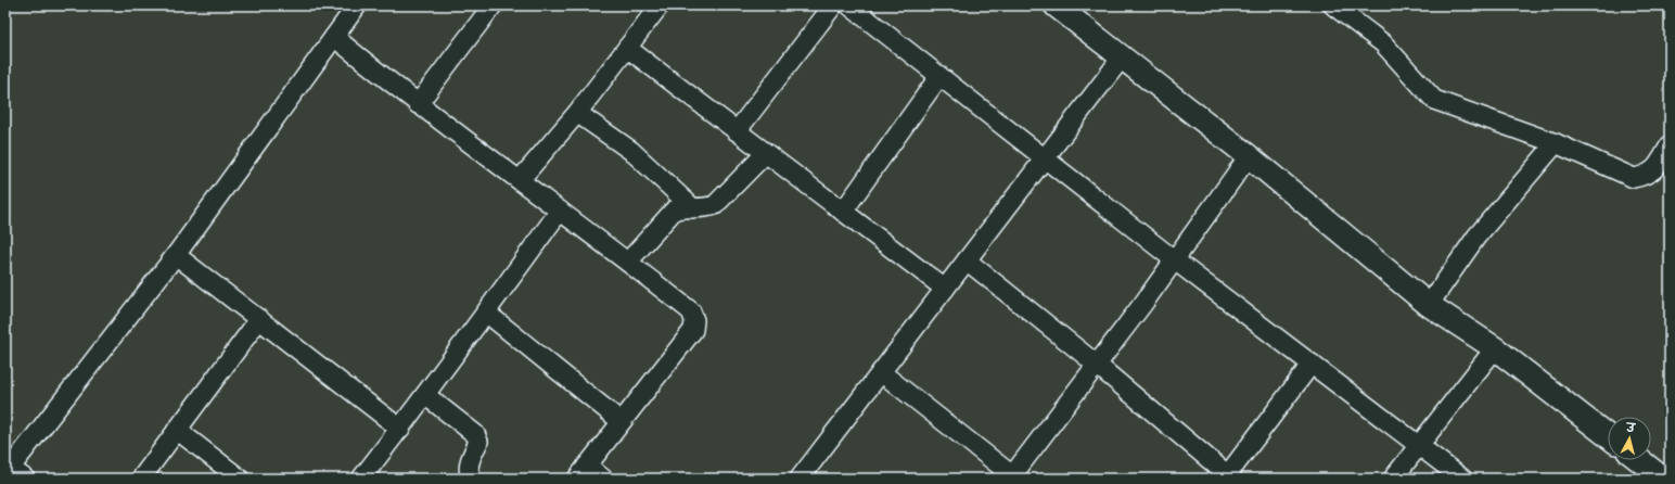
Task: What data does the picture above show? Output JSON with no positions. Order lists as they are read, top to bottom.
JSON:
{
  "north": "top"
}
